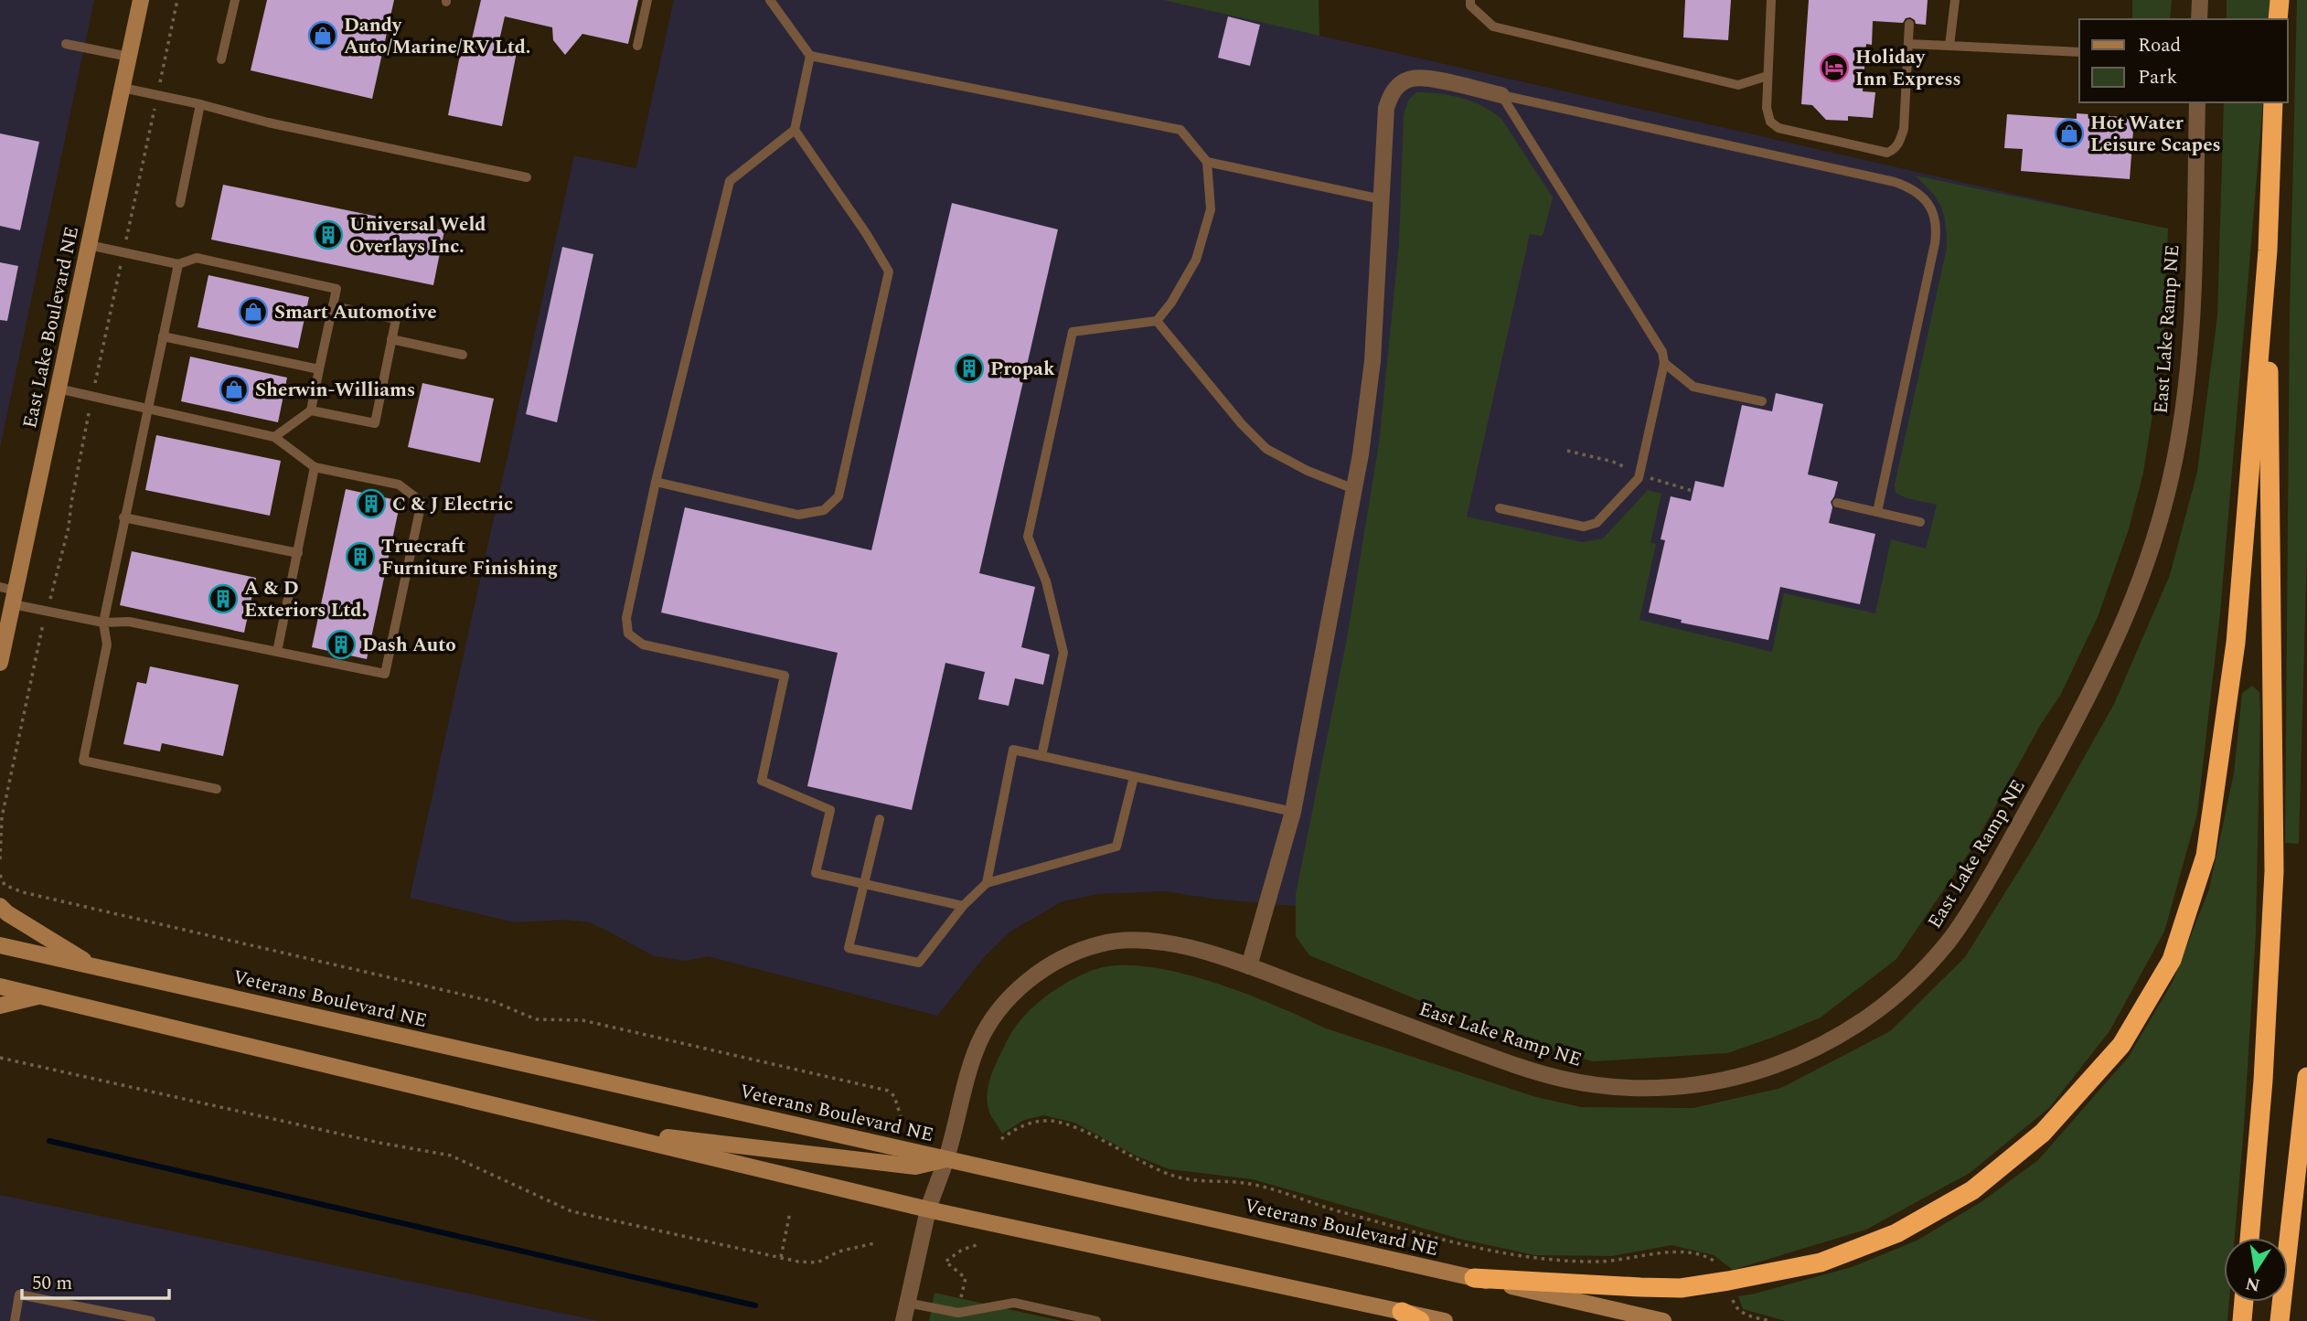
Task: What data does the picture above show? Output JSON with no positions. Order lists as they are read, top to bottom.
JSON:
{
  "streets": {
    "main road": ["East Lake Boulevard NE", "Veterans Boulevard NE"],
    "street": ["East Lake Ramp NE"]
  },
  "crossings": [
    ["East Lake Ramp NE", "Veterans Boulevard NE"]
  ],
  "places": {
    "shop": [
      "Dandy Auto/Marine/RV Ltd.",
      "Hot Water Leisure Scapes",
      "Smart Automotive",
      "Sherwin-Williams"
    ],
    "hotel": ["Holiday Inn Express"],
    "building": [
      "Universal Weld Overlays Inc.",
      "Propak",
      "C & J Electric",
      "Truecraft Furniture Finishing",
      "A & D Exteriors Ltd.",
      "Dash Auto"
    ]
  },
  "legend": ["Road", "Park"],
  "scale_bar": "50 m",
  "north": "bottom"
}
